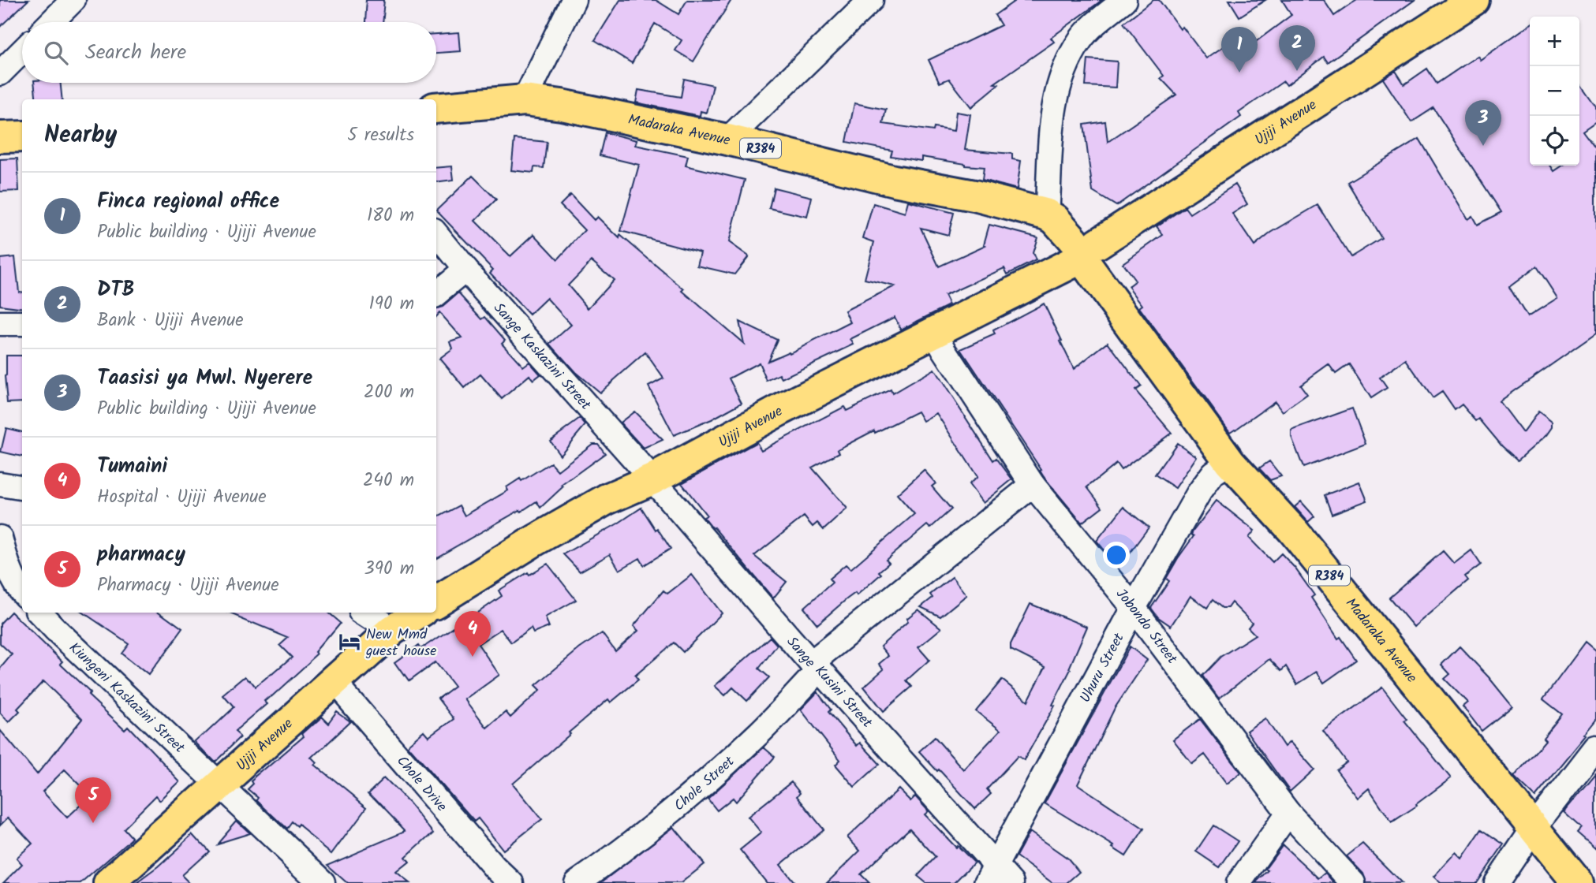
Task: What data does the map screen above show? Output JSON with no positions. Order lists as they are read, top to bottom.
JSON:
{
  "streets": {
    "main road": ["Ujiji Avenue", "Madaraka Avenue", "R384"],
    "street": [
      "Sange Kaskazini Street",
      "Jobondo Street",
      "Uhuru Street",
      "Sange Kusini Street",
      "Kiungeni Kaskazini Street",
      "Chole Street",
      "Chole Drive"
    ]
  },
  "crossings": [
    ["Ujiji Avenue", "Madaraka Avenue"],
    ["Ujiji Avenue", "Sange Kaskazini Street"],
    ["Ujiji Avenue", "Jobondo Street"],
    ["Ujiji Avenue", "Sange Kusini Street"],
    ["Ujiji Avenue", "Kiungeni Kaskazini Street"],
    ["Ujiji Avenue", "Chole Drive"],
    ["Madaraka Avenue", "Uhuru Street"],
    ["Sange Kaskazini Street", "Sange Kusini Street"],
    ["Jobondo Street", "Uhuru Street"],
    ["Jobondo Street", "Chole Street"],
    ["Uhuru Street", "Sange Kusini Street"],
    ["Sange Kusini Street", "Chole Street"]
  ],
  "places": {
    "hotel": ["New Mmd guest house"]
  },
  "page": {
    "map_buttons": ["+", "−"],
    "search": "Search here",
    "pins": [
      "2",
      "1",
      "3",
      "4",
      "5"
    ],
    "heading": ["Nearby", "5 results"],
    "list": [
      {
        "mark": "1",
        "name": "Finca regional office",
        "note": "Public building · Ujiji Avenue",
        "value": "180 m"
      },
      {
        "mark": "2",
        "name": "DTB",
        "note": "Bank · Ujiji Avenue",
        "value": "190 m"
      },
      {
        "mark": "3",
        "name": "Taasisi ya Mwl. Nyerere",
        "note": "Public building · Ujiji Avenue",
        "value": "200 m"
      },
      {
        "mark": "4",
        "name": "Tumaini",
        "note": "Hospital · Ujiji Avenue",
        "value": "240 m"
      },
      {
        "mark": "5",
        "name": "pharmacy",
        "note": "Pharmacy · Ujiji Avenue",
        "value": "390 m"
      }
    ]
  }
}
